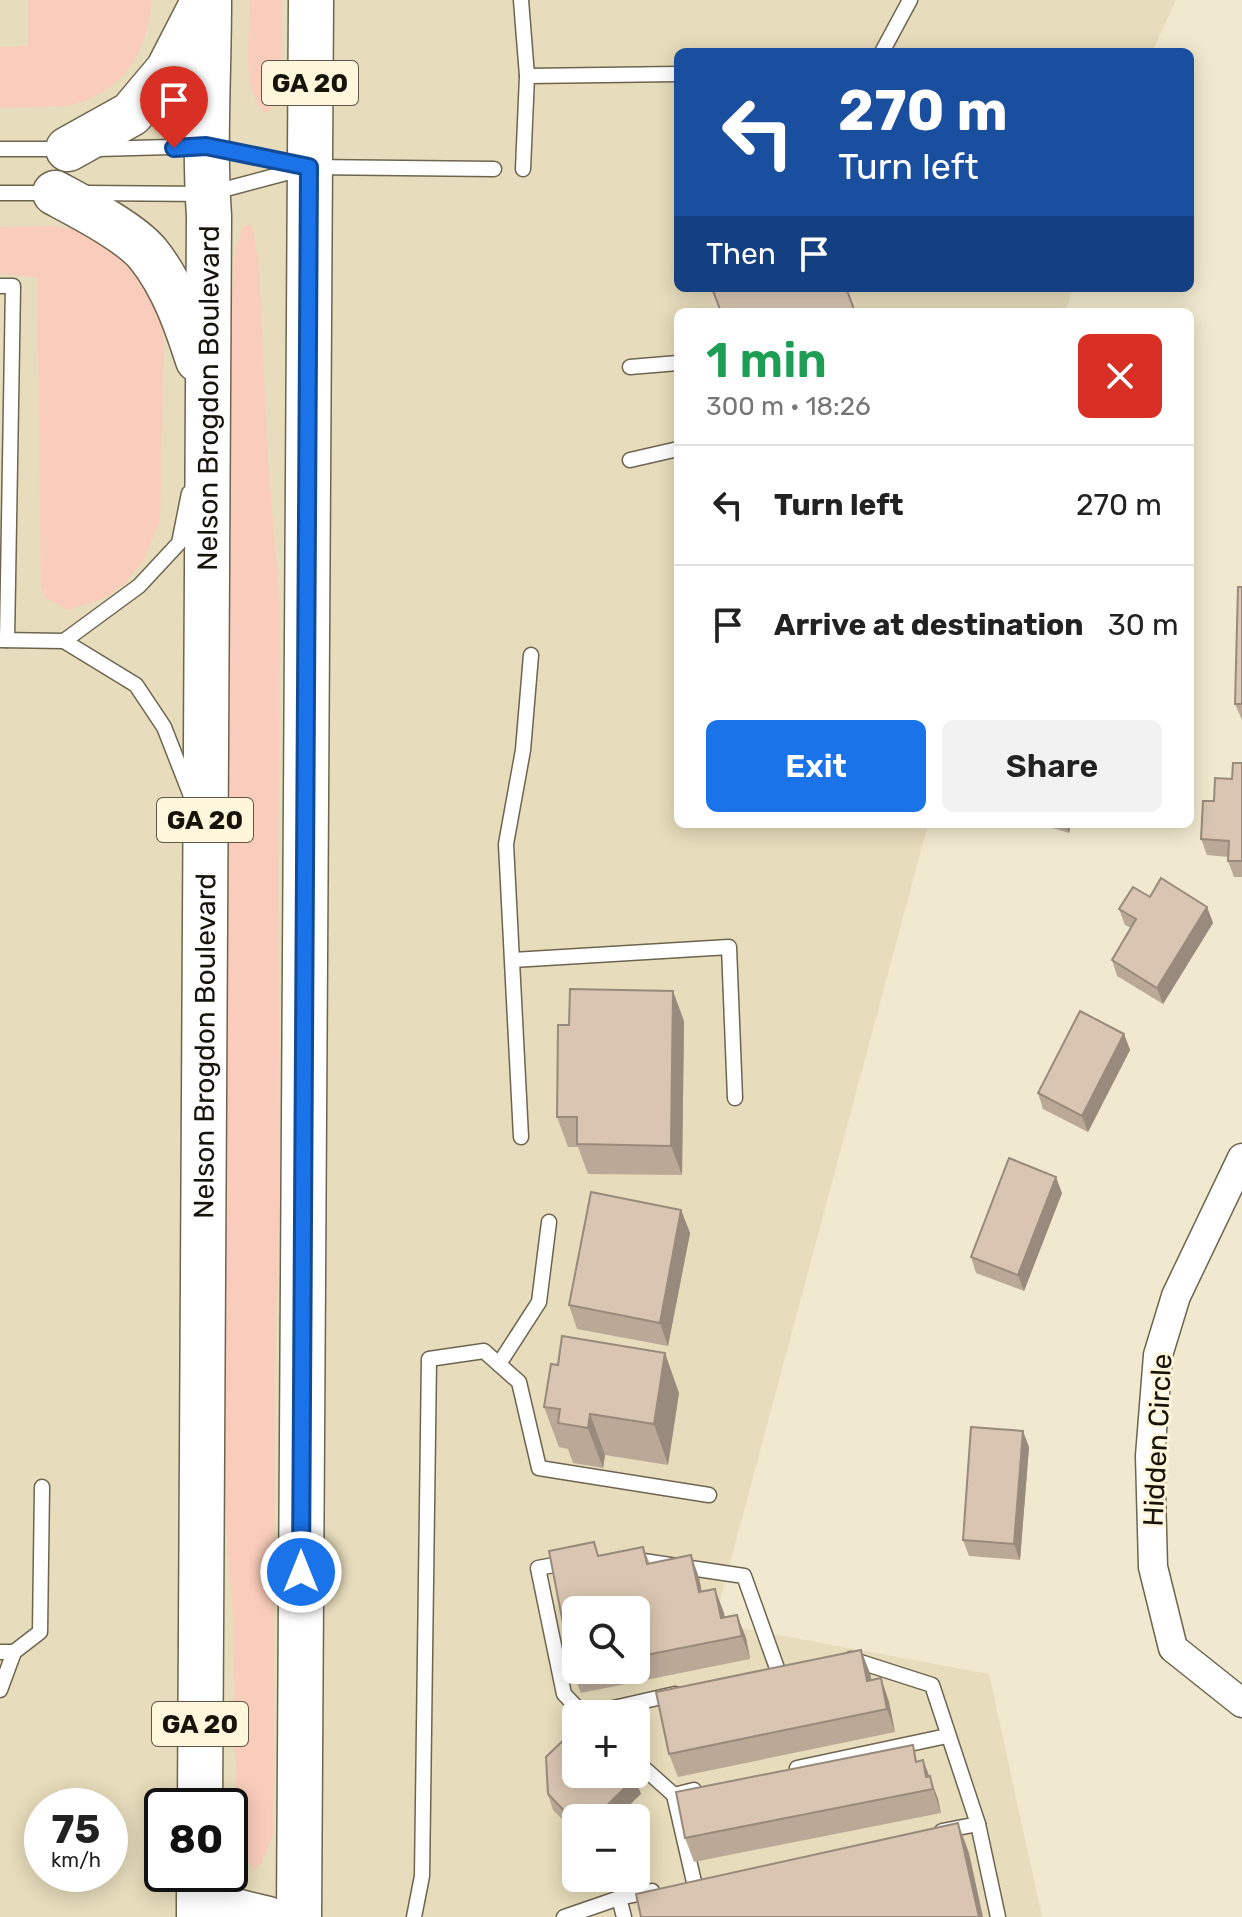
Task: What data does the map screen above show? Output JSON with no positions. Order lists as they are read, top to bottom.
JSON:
{
  "streets": {
    "highway": ["GA 20", "Nelson Brogdon Boulevard"],
    "street": ["Hidden Circle"]
  },
  "page": {
    "turn": ["270 m", "Turn left"],
    "then": "Then",
    "heading": ["1 min", "300 m · 18:26"],
    "list": [
      {
        "name": "Turn left",
        "value": "270 m"
      },
      {
        "name": "Arrive at destination",
        "value": "30 m"
      }
    ],
    "buttons": ["Exit", "Share"],
    "map_buttons": ["+", "−"],
    "speed": "75 km/h",
    "limit": "80"
  }
}
